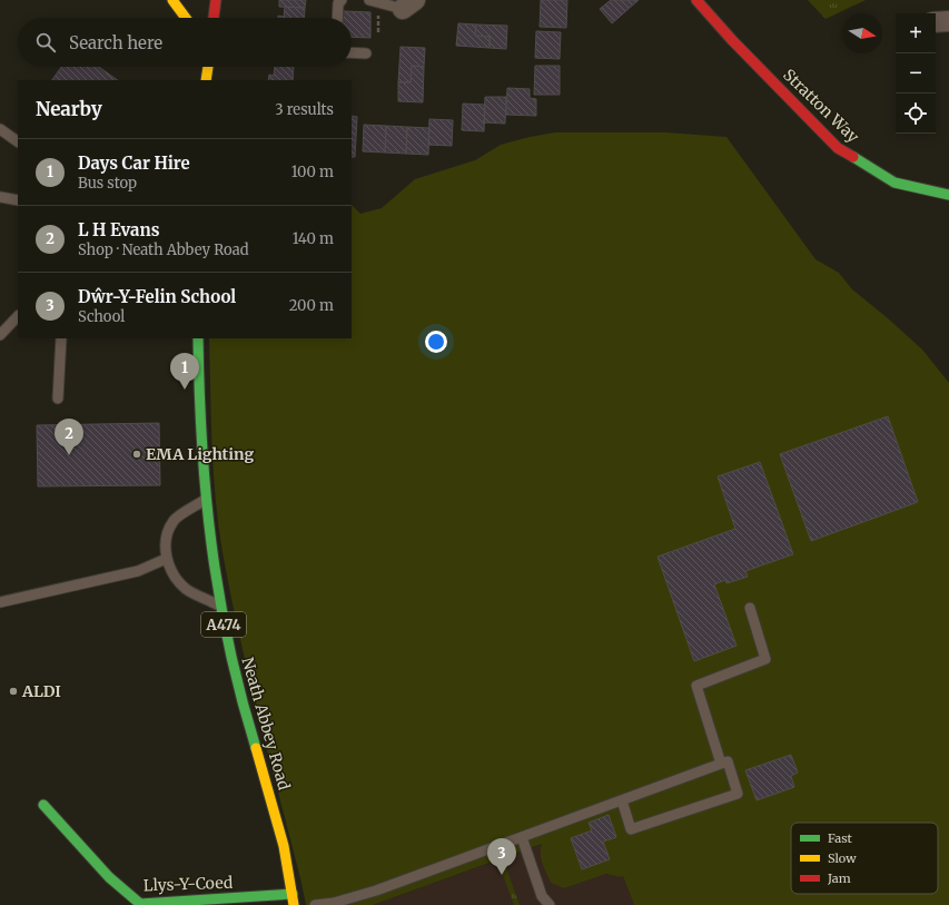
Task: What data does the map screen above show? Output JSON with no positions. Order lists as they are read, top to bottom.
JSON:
{
  "streets": {
    "main road": [
      "Stratton Way",
      "A474",
      "Neath Abbey Road",
      "Llys-Y-Coed"
    ]
  },
  "crossings": [
    ["Neath Abbey Road", "Llys-Y-Coed"]
  ],
  "places": ["EMA Lighting", "ALDI"],
  "legend": ["Fast", "Slow", "Jam"],
  "north": "right",
  "page": {
    "map_buttons": ["+", "−"],
    "search": "Search here",
    "heading": ["Nearby", "3 results"],
    "list": [
      {
        "mark": "1",
        "name": "Days Car Hire",
        "note": "Bus stop",
        "value": "100 m"
      },
      {
        "mark": "2",
        "name": "L H Evans",
        "note": "Shop · Neath Abbey Road",
        "value": "140 m"
      },
      {
        "mark": "3",
        "name": "Dŵr-Y-Felin School",
        "note": "School",
        "value": "200 m"
      }
    ],
    "pins": ["1", "2", "3"]
  }
}
